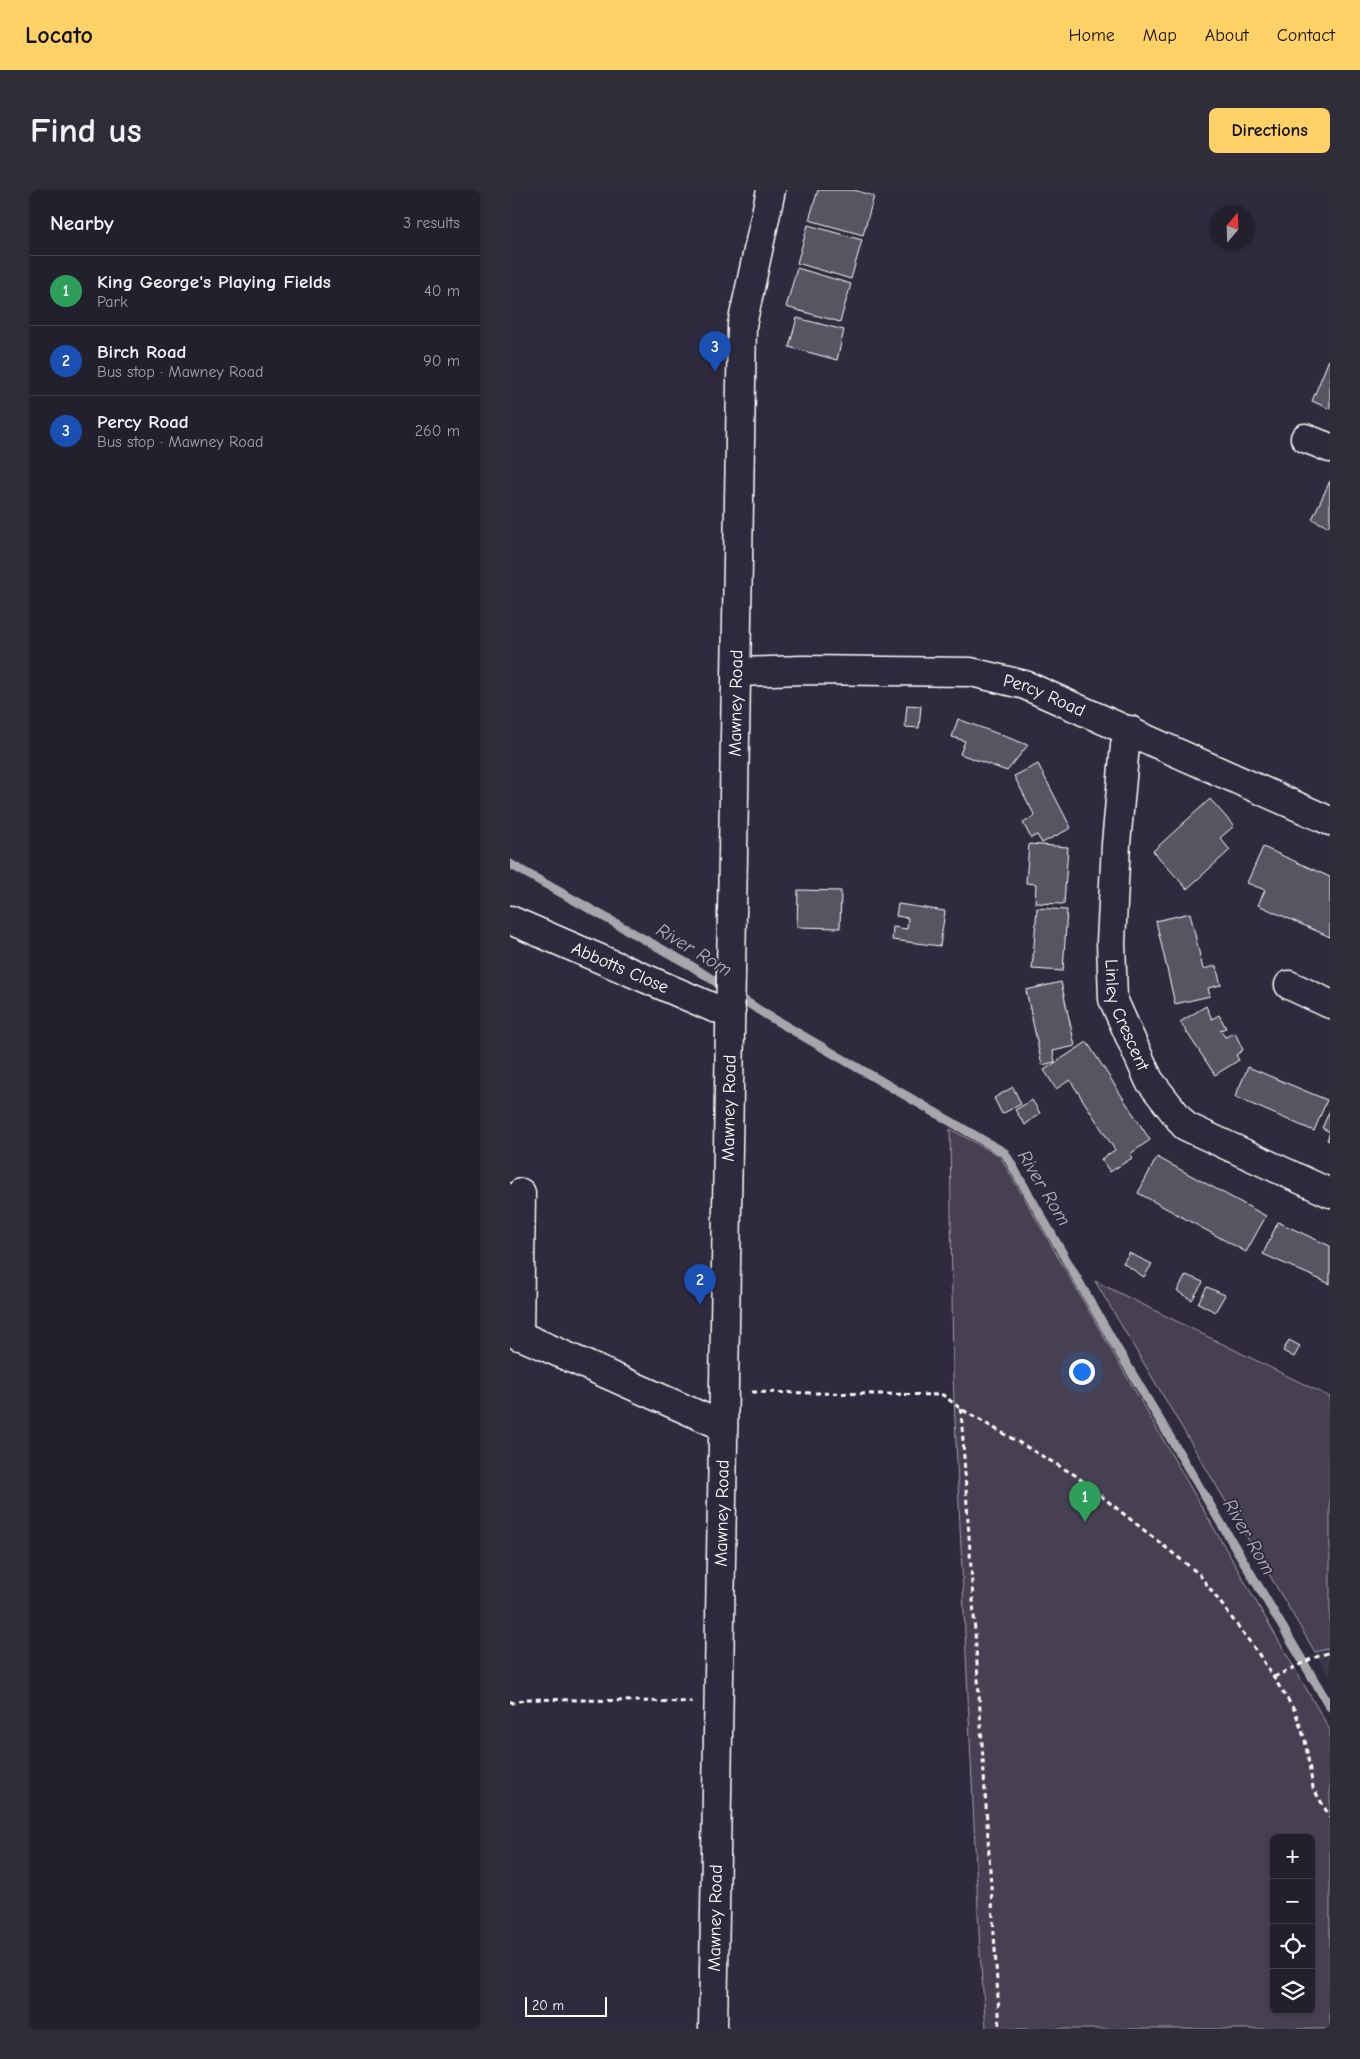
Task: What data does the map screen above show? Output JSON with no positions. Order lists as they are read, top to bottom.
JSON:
{
  "streets": {
    "street": [
      "Percy Road",
      "Mawney Road",
      "Abbotts Close",
      "Linley Crescent"
    ]
  },
  "crossings": [
    ["Percy Road", "Mawney Road"],
    ["Percy Road", "Linley Crescent"],
    ["Mawney Road", "Abbotts Close"]
  ],
  "water": ["River Rom"],
  "scale_bar": "20 m",
  "north": "top",
  "page": {
    "header": "Locato",
    "nav": [
      "Home",
      "Map",
      "About",
      "Contact"
    ],
    "buttons": "Directions",
    "title": "Find us",
    "heading": ["Nearby", "3 results"],
    "list": [
      {
        "mark": "1",
        "name": "King George's Playing Fields",
        "note": "Park",
        "value": "40 m"
      },
      {
        "mark": "2",
        "name": "Birch Road",
        "note": "Bus stop · Mawney Road",
        "value": "90 m"
      },
      {
        "mark": "3",
        "name": "Percy Road",
        "note": "Bus stop · Mawney Road",
        "value": "260 m"
      }
    ],
    "pins": ["3", "2", "1"],
    "map_buttons": ["+", "−"],
    "scale": "20 m"
  }
}
